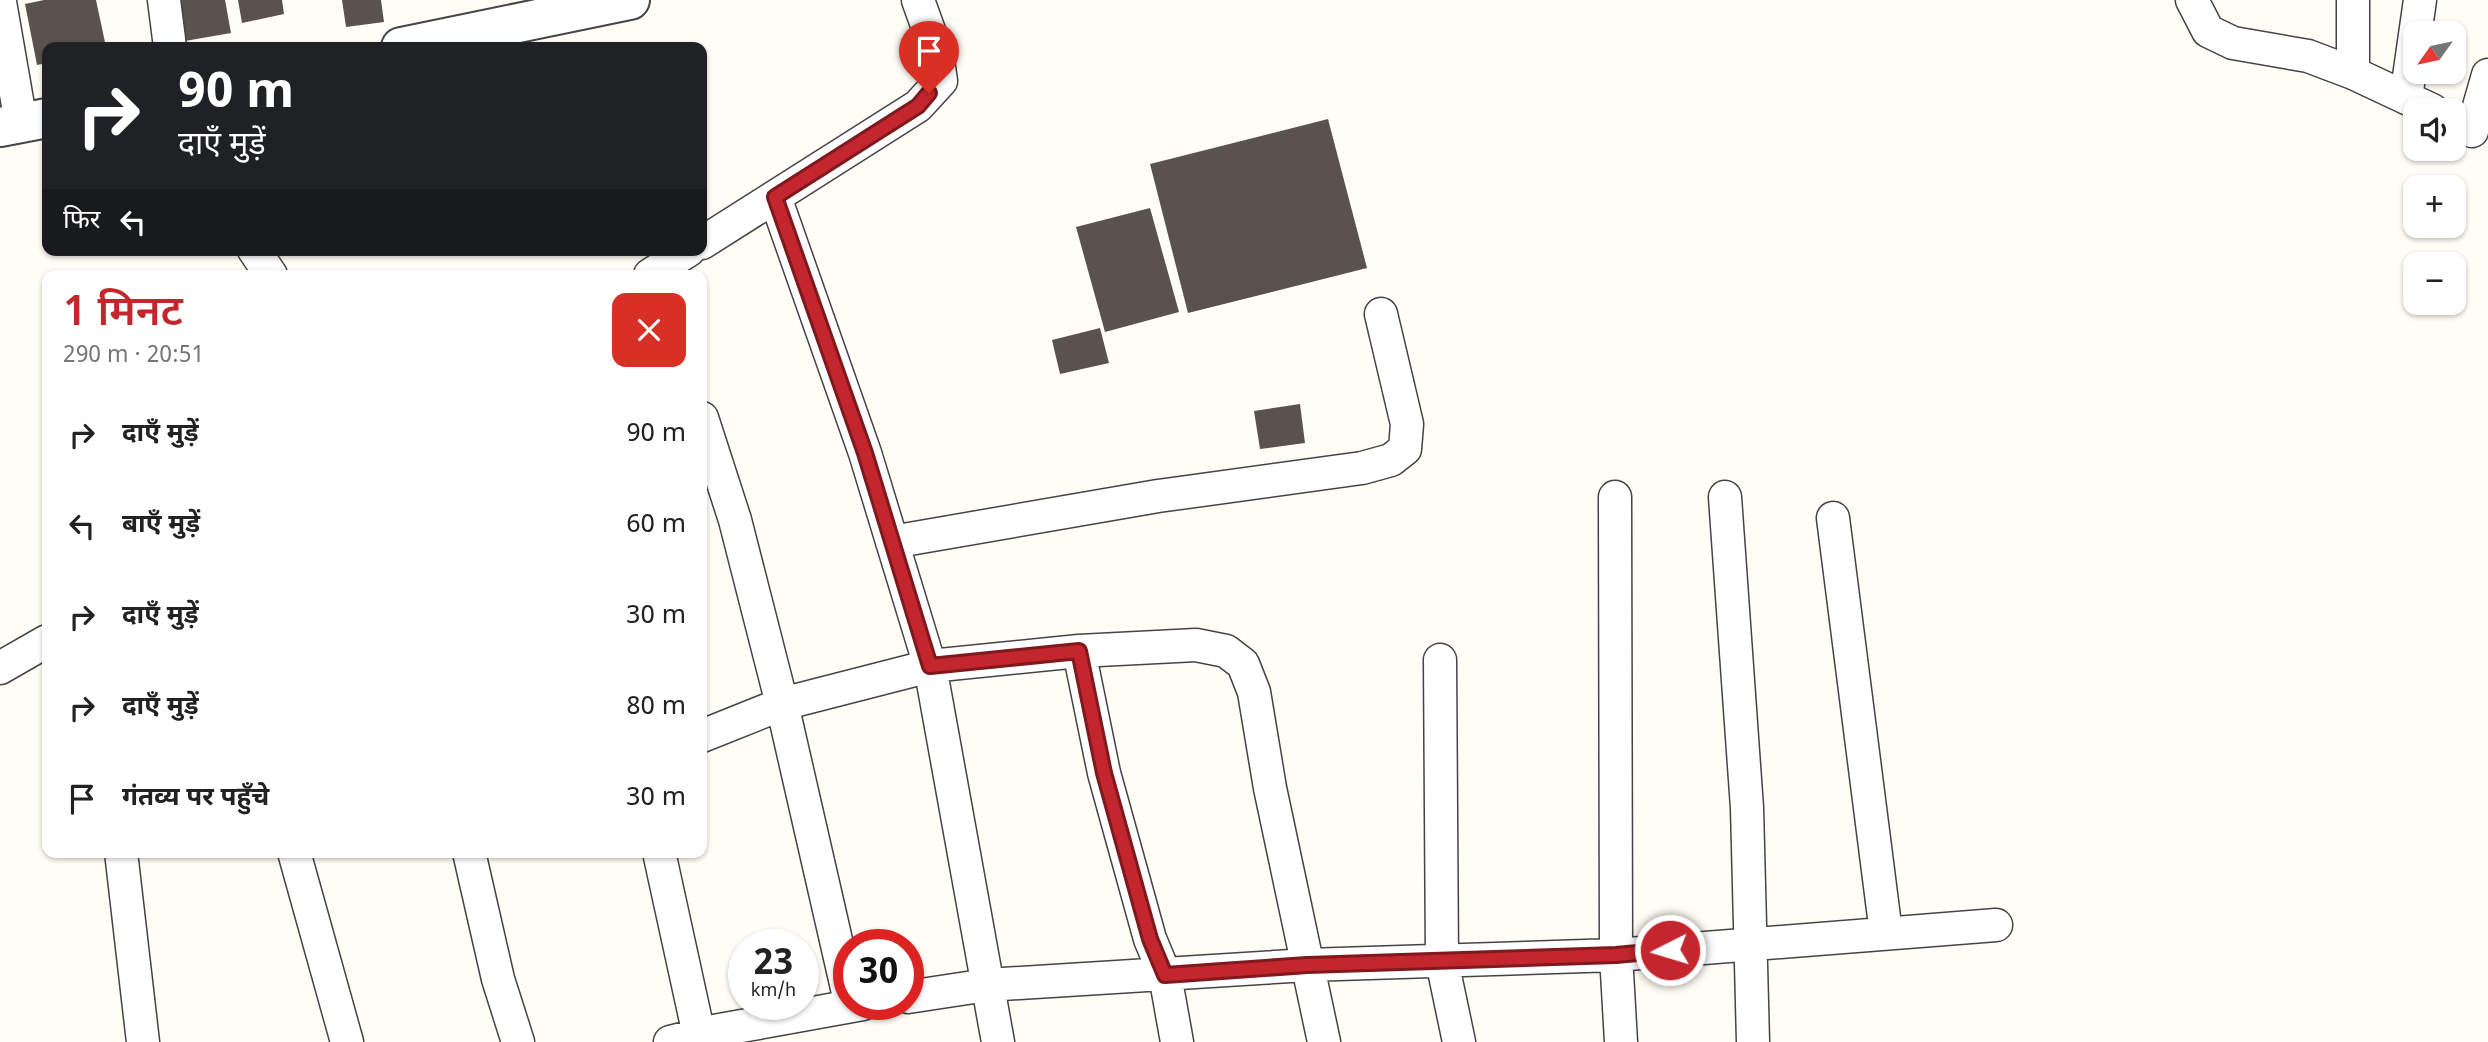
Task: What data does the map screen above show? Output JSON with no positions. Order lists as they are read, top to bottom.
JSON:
{
  "north": "bottom left",
  "page": {
    "map_buttons": ["+", "−"],
    "turn": ["90 m", "दाएँ मुड़ें"],
    "then": "फिर",
    "heading": ["1 मिनट", "290 m · 20:51"],
    "list": [
      {
        "name": "दाएँ मुड़ें",
        "value": "90 m"
      },
      {
        "name": "बाएँ मुड़ें",
        "value": "60 m"
      },
      {
        "name": "दाएँ मुड़ें",
        "value": "30 m"
      },
      {
        "name": "दाएँ मुड़ें",
        "value": "80 m"
      },
      {
        "name": "गंतव्य पर पहुँचे",
        "value": "30 m"
      }
    ],
    "speed": "23 km/h",
    "limit": "30"
  }
}
